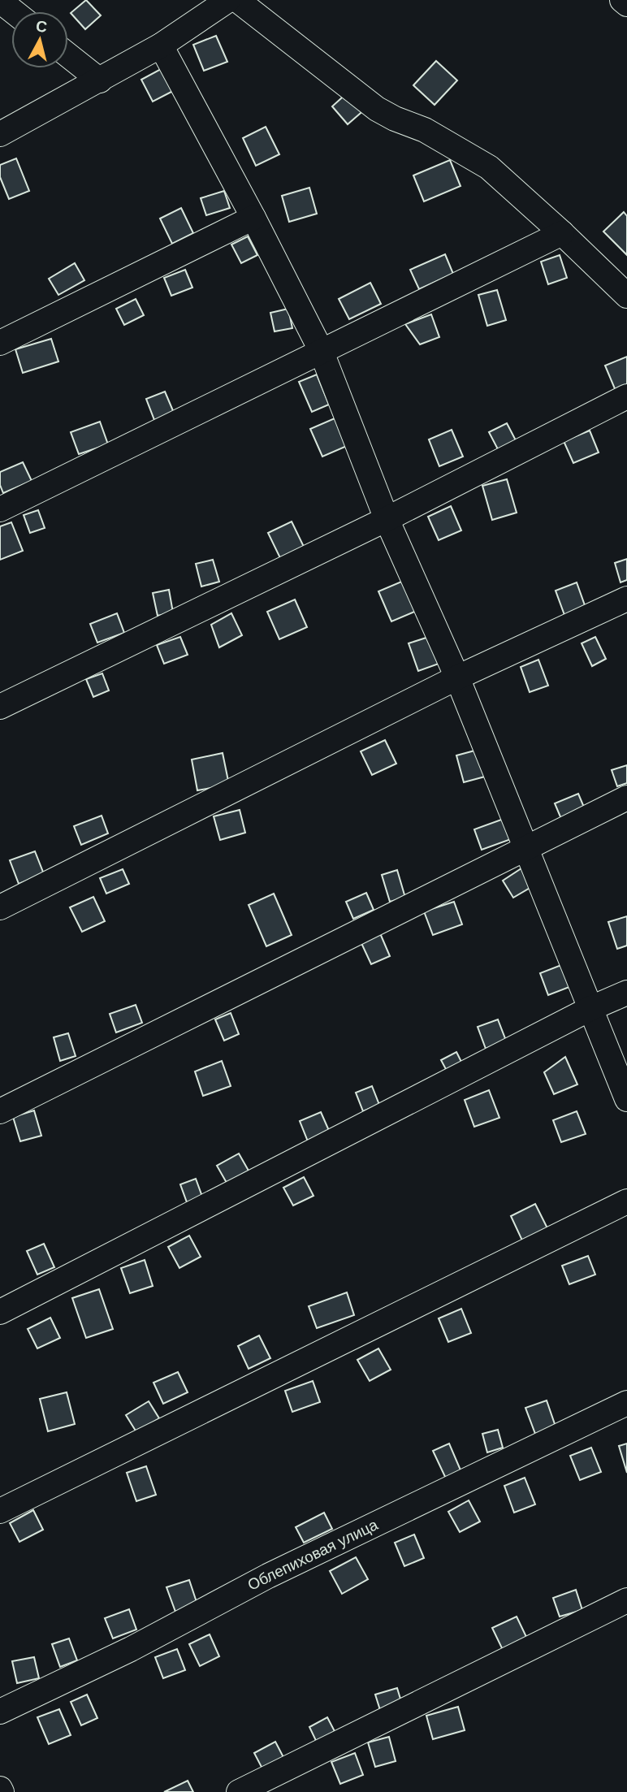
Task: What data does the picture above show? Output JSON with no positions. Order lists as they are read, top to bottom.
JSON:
{
  "streets": {
    "street": ["Облепиховая улица"]
  },
  "north": "top"
}
